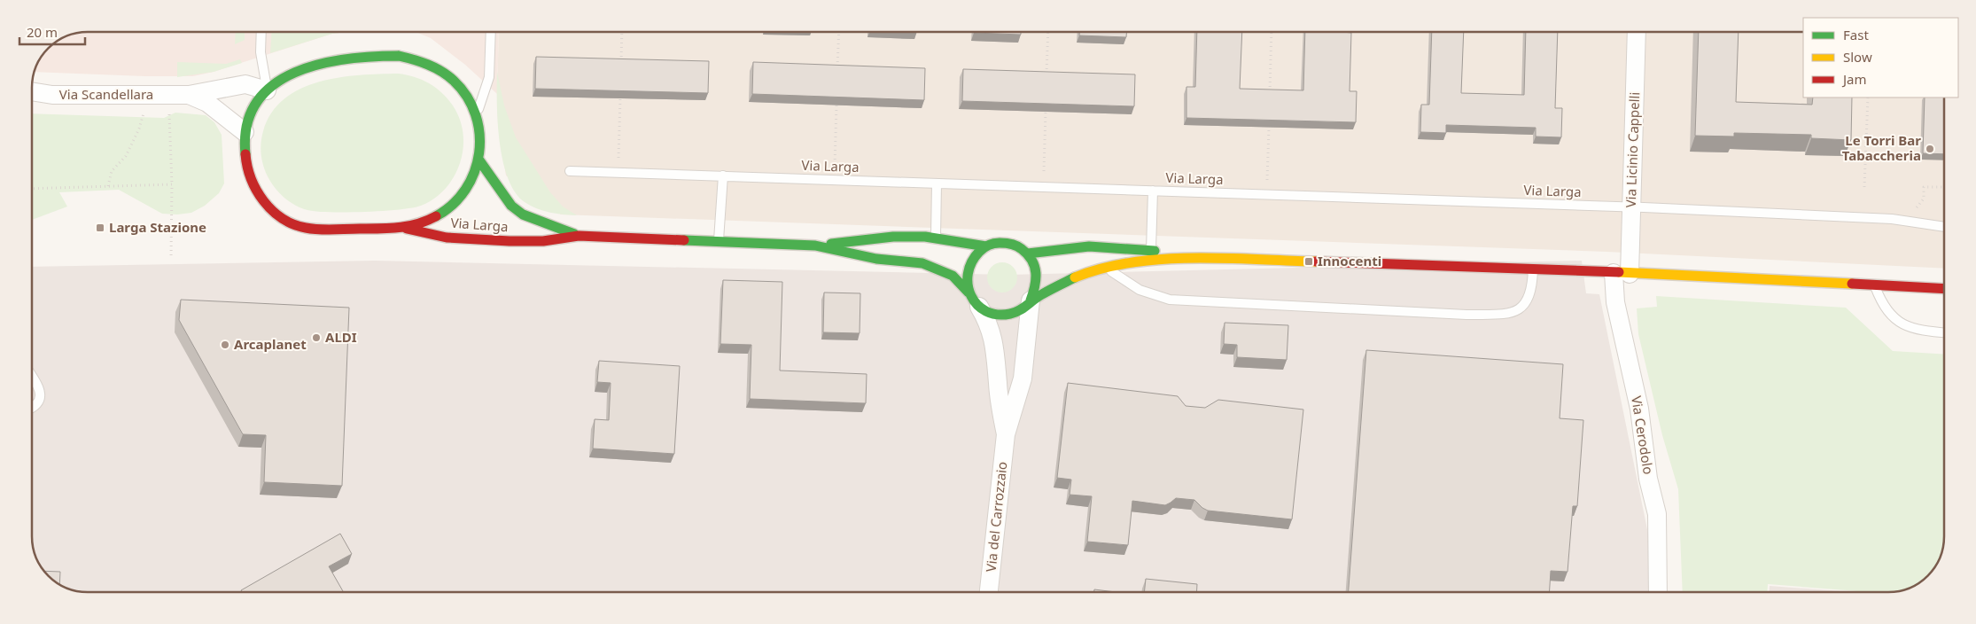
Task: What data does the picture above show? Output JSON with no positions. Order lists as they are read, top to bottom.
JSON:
{
  "streets": {
    "main road": ["Via Larga"],
    "street": [
      "Via Scandellara",
      "Via Licinio Cappelli",
      "Via Cerodolo",
      "Via del Carrozzaio"
    ]
  },
  "crossings": [
    ["Via Licinio Cappelli", "Via Larga"],
    ["Via Licinio Cappelli", "Via Cerodolo"],
    ["Via Larga", "Via Cerodolo"],
    ["Via Larga", "Via del Carrozzaio"]
  ],
  "places": {
    "other": ["Le Torri Bar Tabaccheria", "ALDI", "Arcaplanet"],
    "transit": ["Larga Stazione", "Innocenti"]
  },
  "legend": ["Fast", "Slow", "Jam"],
  "scale_bar": "20 m"
}
